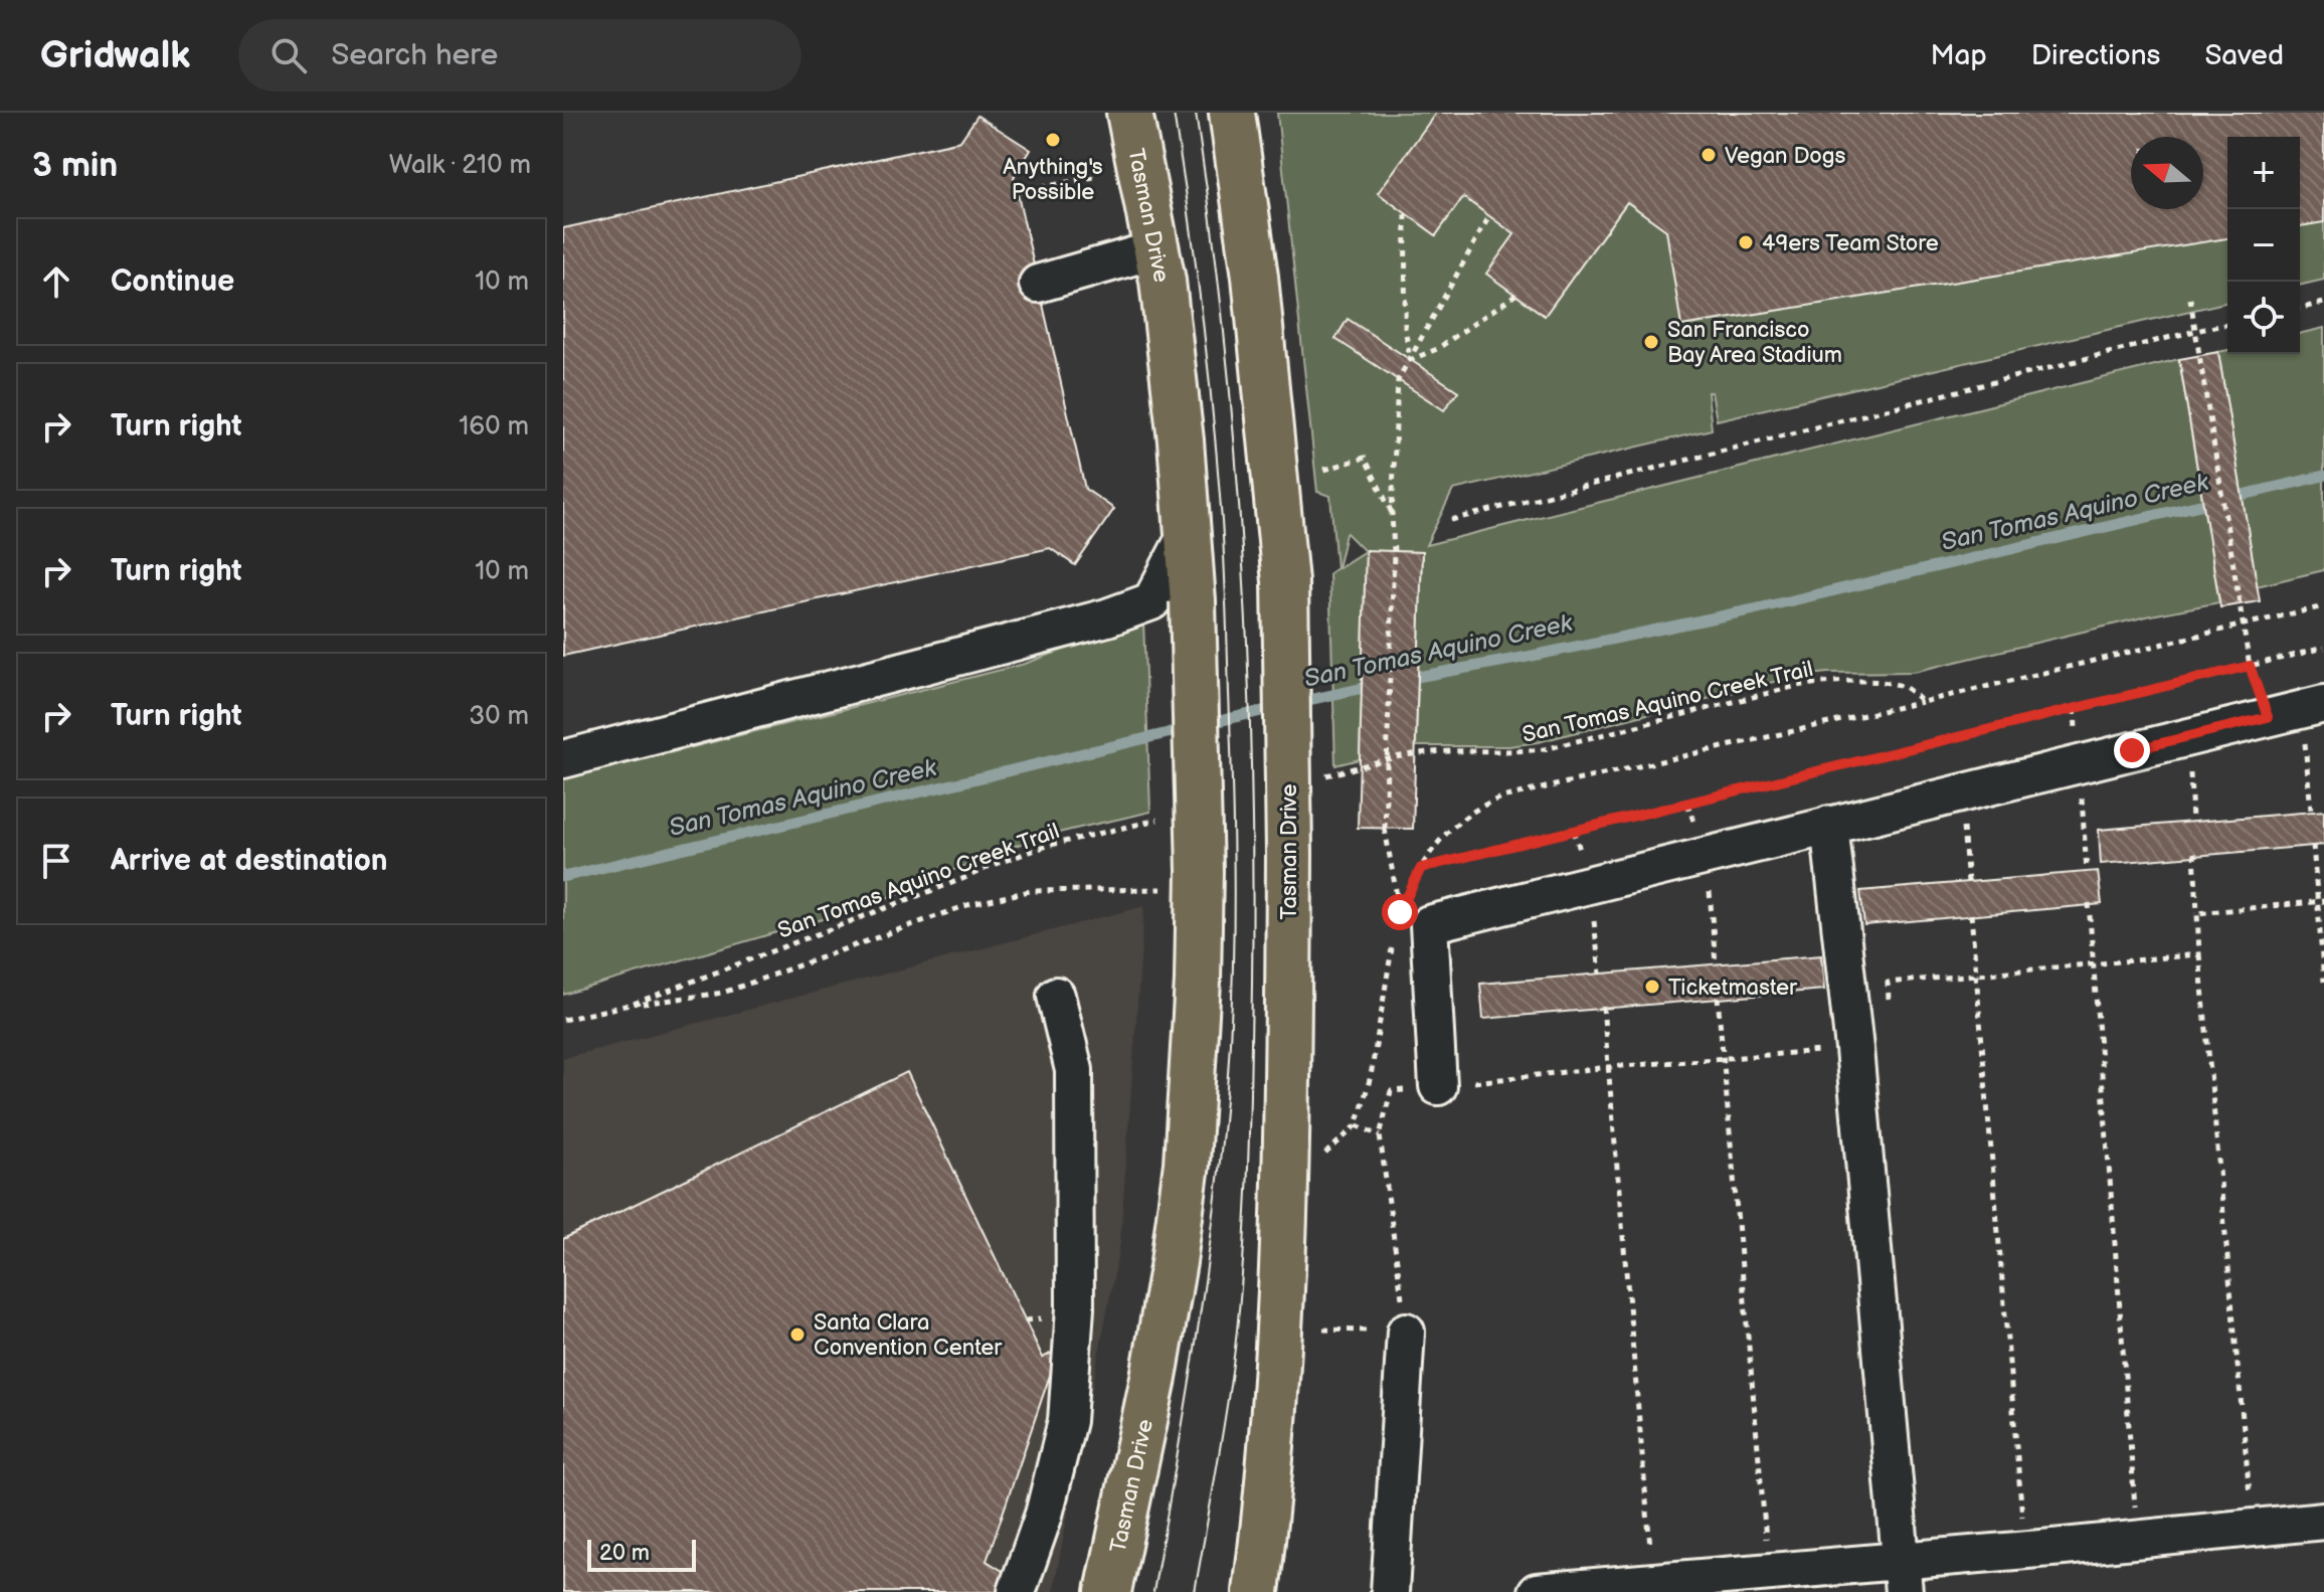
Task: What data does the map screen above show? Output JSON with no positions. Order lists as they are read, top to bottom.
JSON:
{
  "streets": {
    "main road": ["Tasman Drive"],
    "path": ["San Tomas Aquino Creek Trail"]
  },
  "water": ["San Tomas Aquino Creek"],
  "places": [
    "Anything's Possible",
    "Vegan Dogs",
    "49ers Team Store",
    "San Francisco Bay Area Stadium",
    "Ticketmaster",
    "Santa Clara Convention Center"
  ],
  "scale_bar": "20 m",
  "north": "left",
  "page": {
    "header": "Gridwalk",
    "search": "Search here",
    "nav": ["Map", "Directions", "Saved"],
    "heading": ["3 min", "Walk · 210 m"],
    "map_buttons": ["+", "−"],
    "list": [
      ["Continue", "10 m"],
      ["Turn right", "160 m"],
      ["Turn right", "10 m"],
      ["Turn right", "30 m"],
      "Arrive at destination"
    ],
    "scale": "20 m"
  }
}
